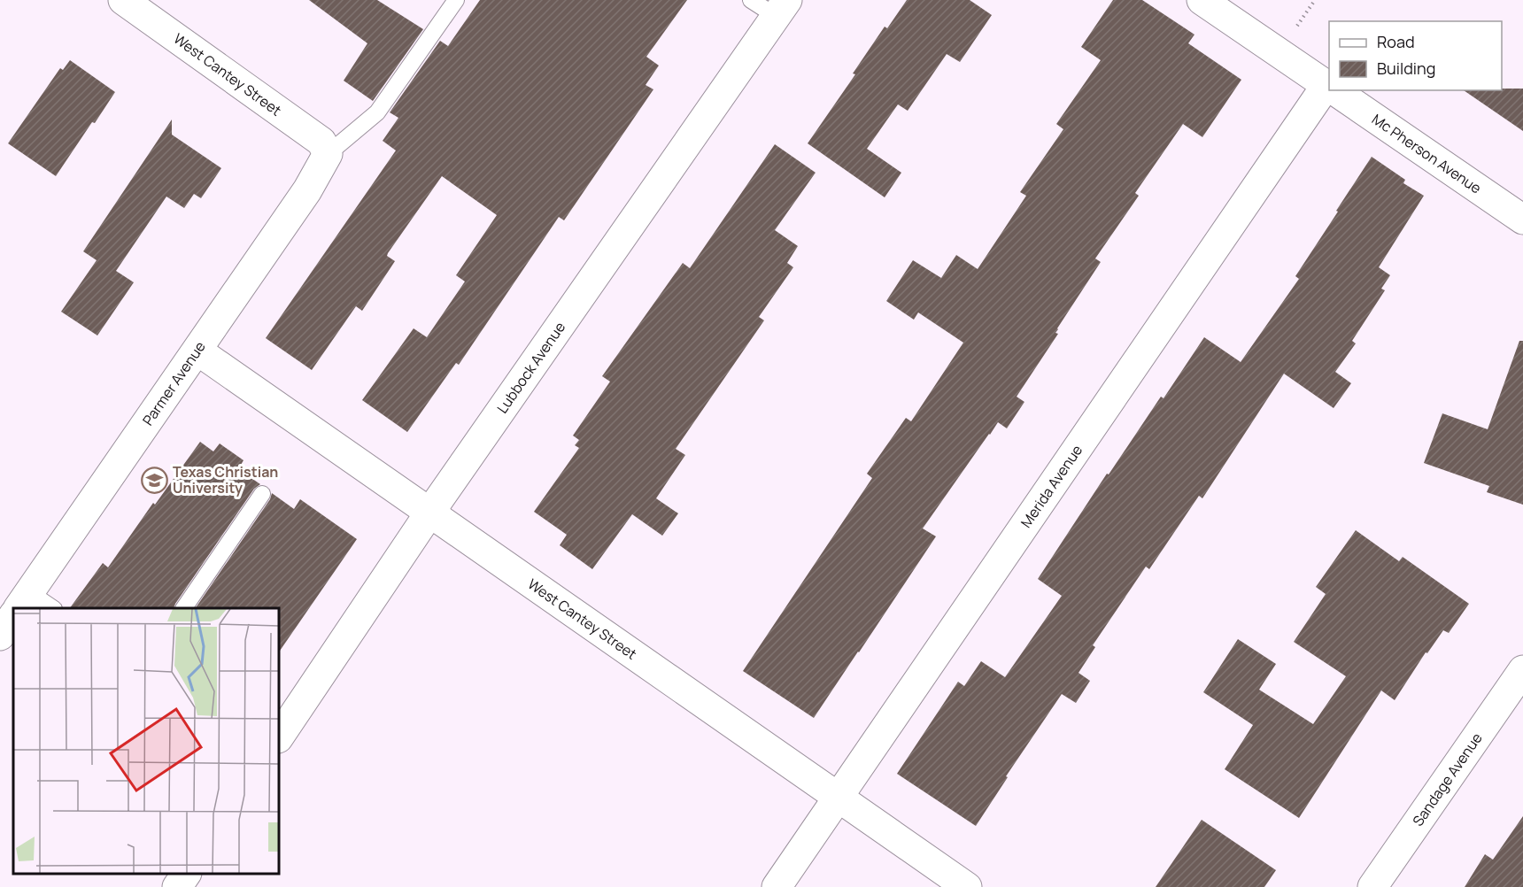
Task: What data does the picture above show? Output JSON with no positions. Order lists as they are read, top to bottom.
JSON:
{
  "streets": {
    "street": [
      "West Cantey Street",
      "Mc Pherson Avenue",
      "Lubbock Avenue",
      "Parmer Avenue",
      "Merida Avenue",
      "Sandage Avenue"
    ]
  },
  "crossings": [
    ["West Cantey Street", "Lubbock Avenue"],
    ["West Cantey Street", "Parmer Avenue"],
    ["West Cantey Street", "Merida Avenue"],
    ["Mc Pherson Avenue", "Merida Avenue"]
  ],
  "places": {
    "school or university": ["Texas Christian University"]
  },
  "legend": ["Road", "Building"]
}
